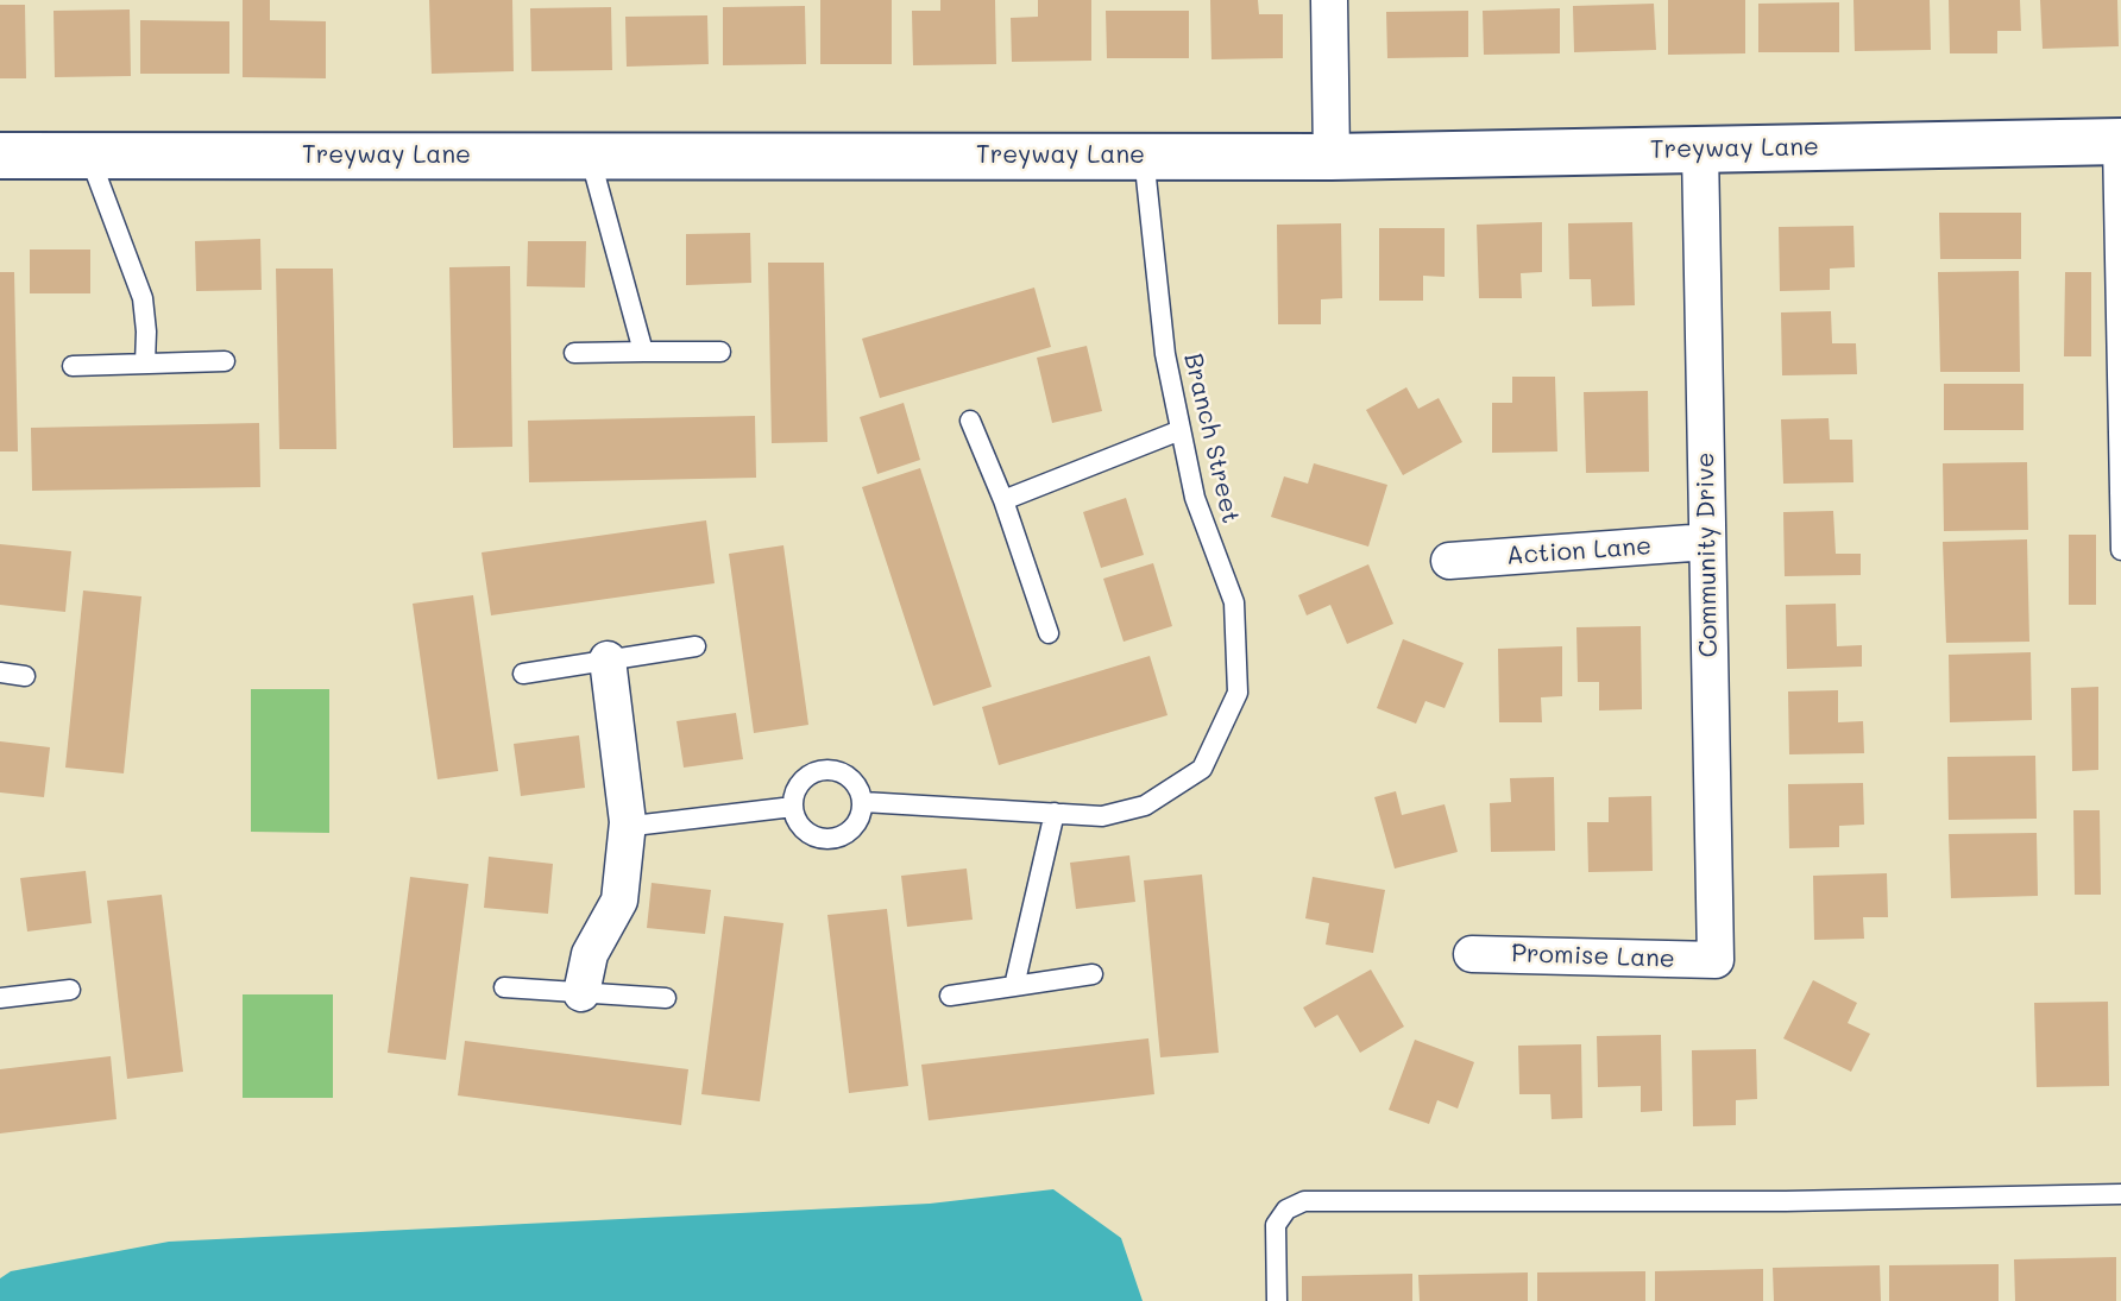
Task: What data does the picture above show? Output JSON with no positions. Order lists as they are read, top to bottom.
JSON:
{
  "streets": {
    "street": [
      "Treyway Lane",
      "Action Lane",
      "Community Drive",
      "Promise Lane"
    ],
    "lane": ["Branch Street"]
  },
  "crossings": [
    ["Treyway Lane", "Branch Street"],
    ["Treyway Lane", "Community Drive"],
    ["Action Lane", "Community Drive"],
    ["Community Drive", "Promise Lane"]
  ]
}
